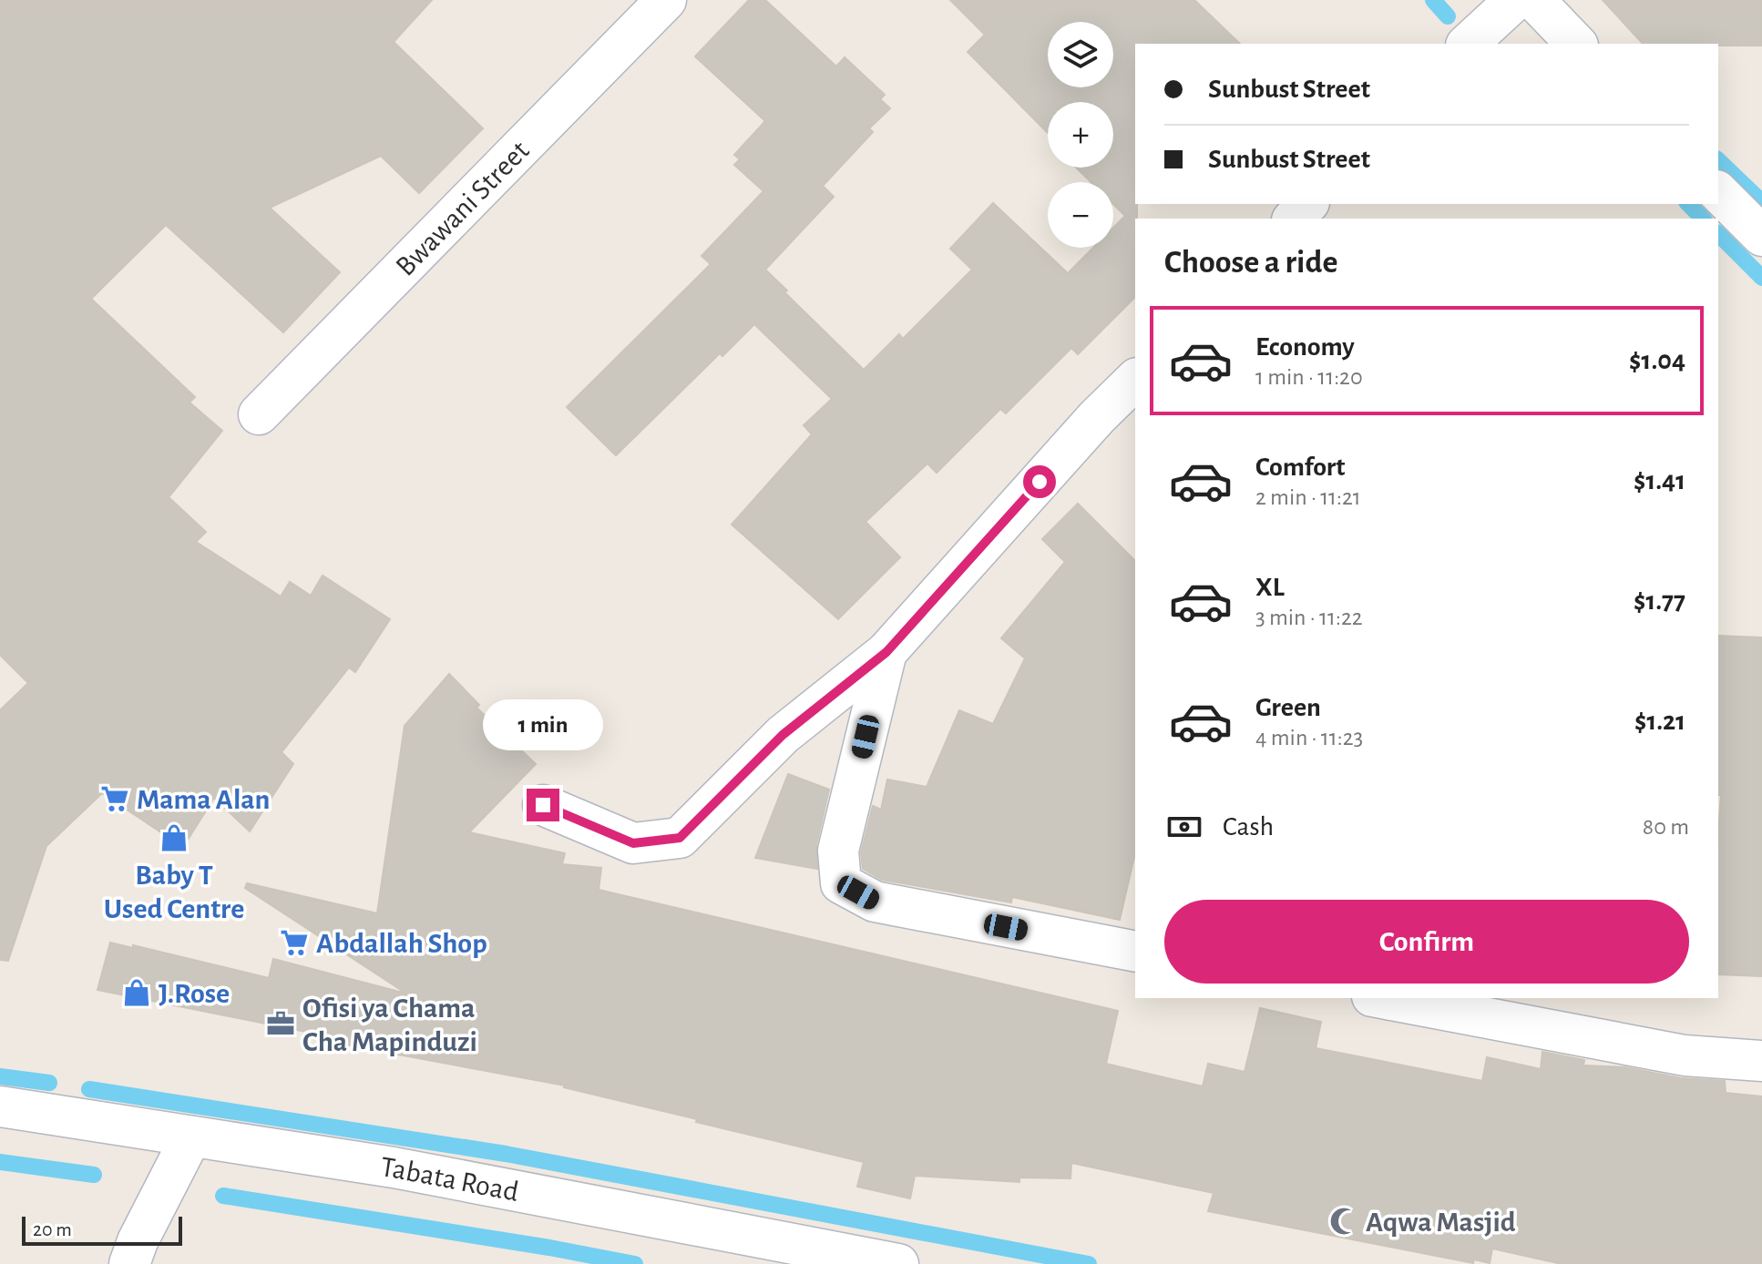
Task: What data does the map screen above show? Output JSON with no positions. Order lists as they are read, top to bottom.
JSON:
{
  "streets": {
    "street": ["Bwawani Street", "Tabata Road"]
  },
  "places": {
    "supermarket": ["Mama Alan", "Abdallah Shop"],
    "shop": ["Baby T Used Centre", "J.Rose"],
    "office": ["Ofisi ya Chama Cha Mapinduzi"],
    "mosque": ["Aqwa Masjid"]
  },
  "scale_bar": "20 m",
  "page": {
    "map_buttons": ["+", "−"],
    "banner": ["Sunbust Street", "Sunbust Street"],
    "heading": "Choose a ride",
    "list": [
      {
        "name": "Economy",
        "note": "1 min · 11:20",
        "value": "$1.04"
      },
      {
        "name": "Comfort",
        "note": "2 min · 11:21",
        "value": "$1.41"
      },
      {
        "name": "XL",
        "note": "3 min · 11:22",
        "value": "$1.77"
      },
      {
        "name": "Green",
        "note": "4 min · 11:23",
        "value": "$1.21"
      }
    ],
    "bubble": "1 min",
    "pay": ["Cash", "80 m"],
    "buttons": "Confirm",
    "scale": "20 m"
  }
}
